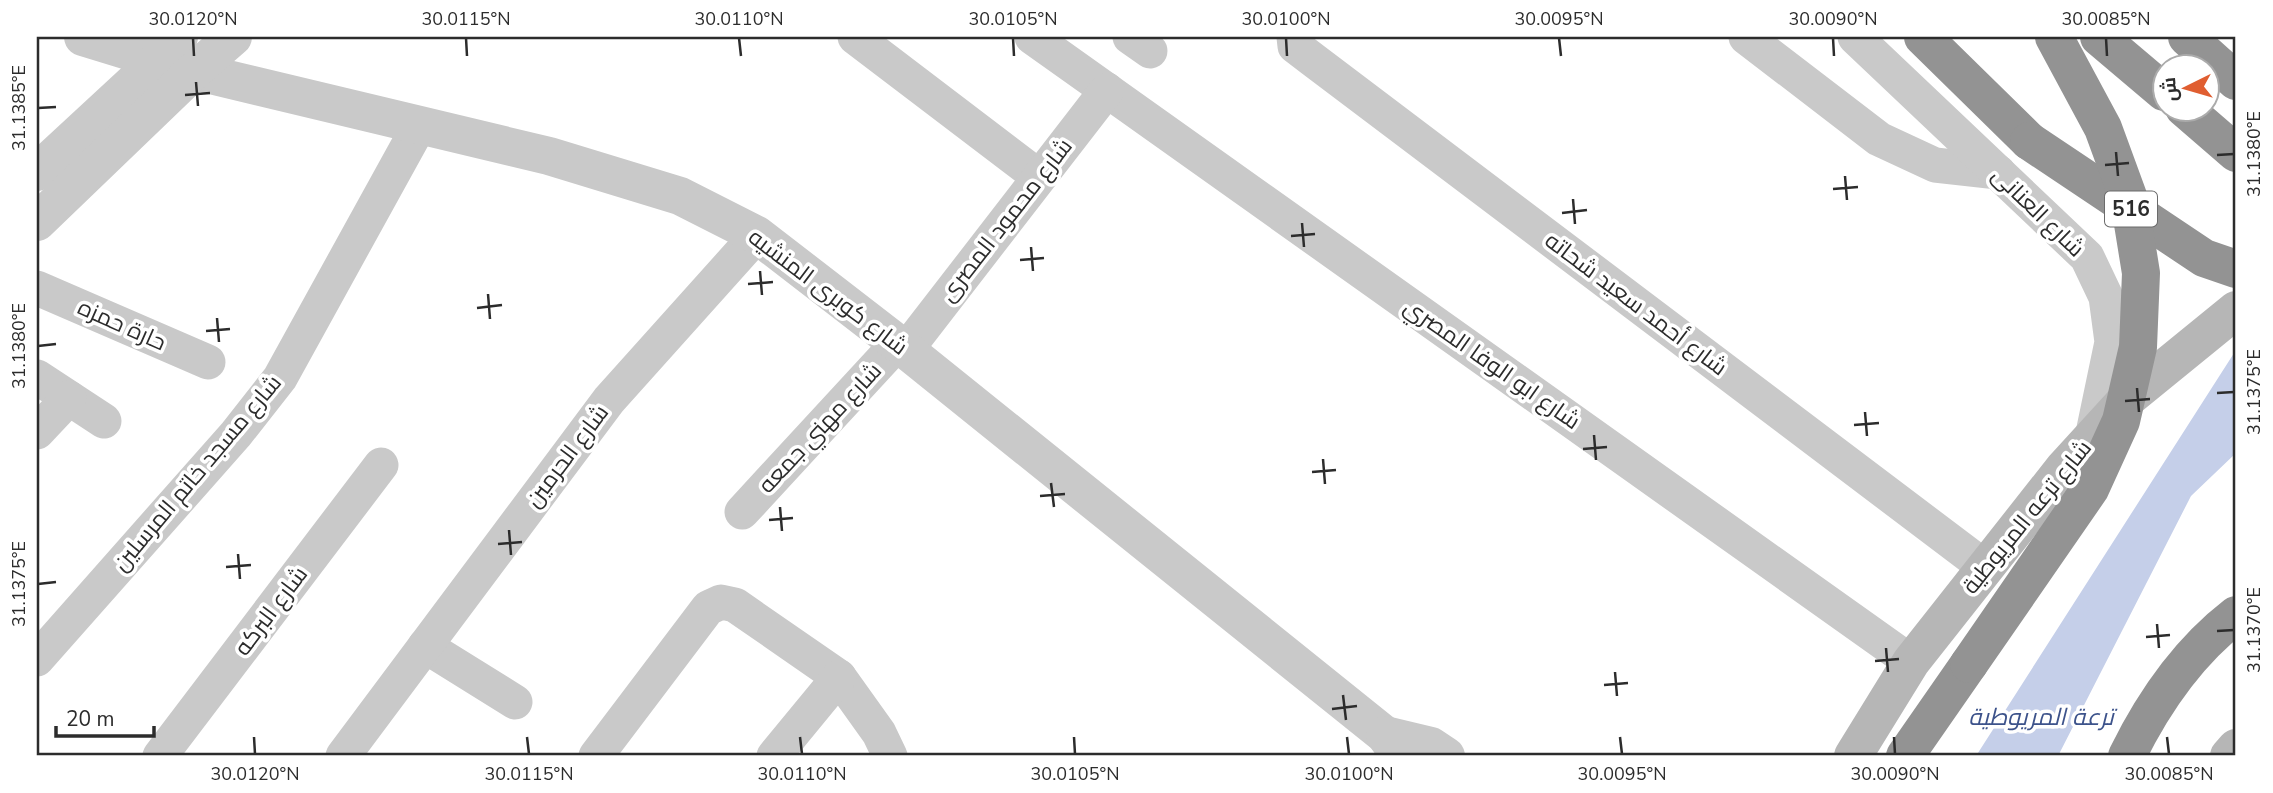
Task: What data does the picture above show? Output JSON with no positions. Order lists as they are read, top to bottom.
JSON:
{
  "streets": {
    "highway": ["516"],
    "main road": ["شارع ترعه المريوطية"],
    "street": [
      "شارع العنانى",
      "شارع محمود المصرى",
      "شارع كوبرى المنشيه",
      "شارع أحمد سعيد شحاته",
      "حارة حمزه",
      "شارع ابو الوفا المصري",
      "شارع مهني جمعه",
      "شارع الحرمين",
      "شارع مسجد خاتم المرسلين",
      "شارع البركه"
    ]
  },
  "crossings": [
    ["شارع العنانى", "شارع ترعه المريوطية"],
    ["شارع محمود المصرى", "شارع كوبرى المنشيه"],
    ["شارع محمود المصرى", "شارع ابو الوفا المصري"],
    ["شارع محمود المصرى", "شارع مهني جمعه"],
    ["شارع كوبرى المنشيه", "شارع مهني جمعه"],
    ["شارع كوبرى المنشيه", "شارع الحرمين"],
    ["شارع كوبرى المنشيه", "شارع مسجد خاتم المرسلين"],
    ["شارع أحمد سعيد شحاته", "شارع ترعه المريوطية"],
    ["شارع ابو الوفا المصري", "شارع ترعه المريوطية"]
  ],
  "water": ["ترعة المريوطية"],
  "scale_bar": "20 m",
  "north": "left",
  "coordinates": [
    "30.0120°N",
    "30.0115°N",
    "30.0110°N",
    "30.0105°N",
    "30.0100°N",
    "30.0095°N",
    "30.0090°N",
    "30.0085°N",
    "31.1385°E",
    "31.1380°E",
    "31.1375°E",
    "31.1370°E"
  ]
}
